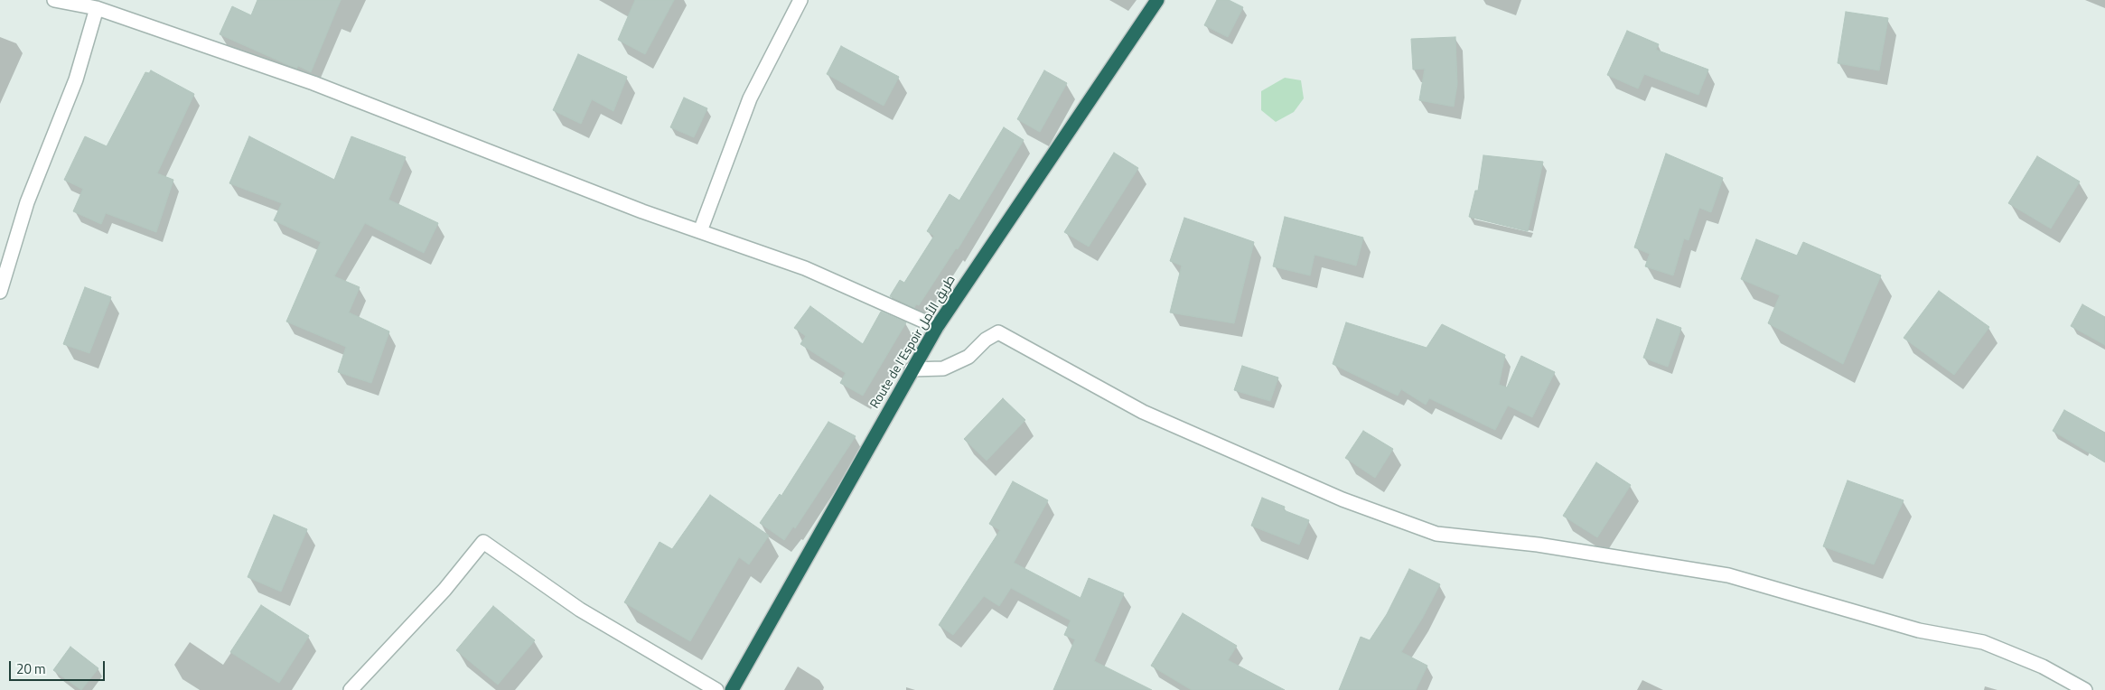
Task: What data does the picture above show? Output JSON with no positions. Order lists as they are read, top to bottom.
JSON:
{
  "streets": {
    "highway": ["Route de l’Espoir طريق الأمل"]
  },
  "scale_bar": "20 m"
}
